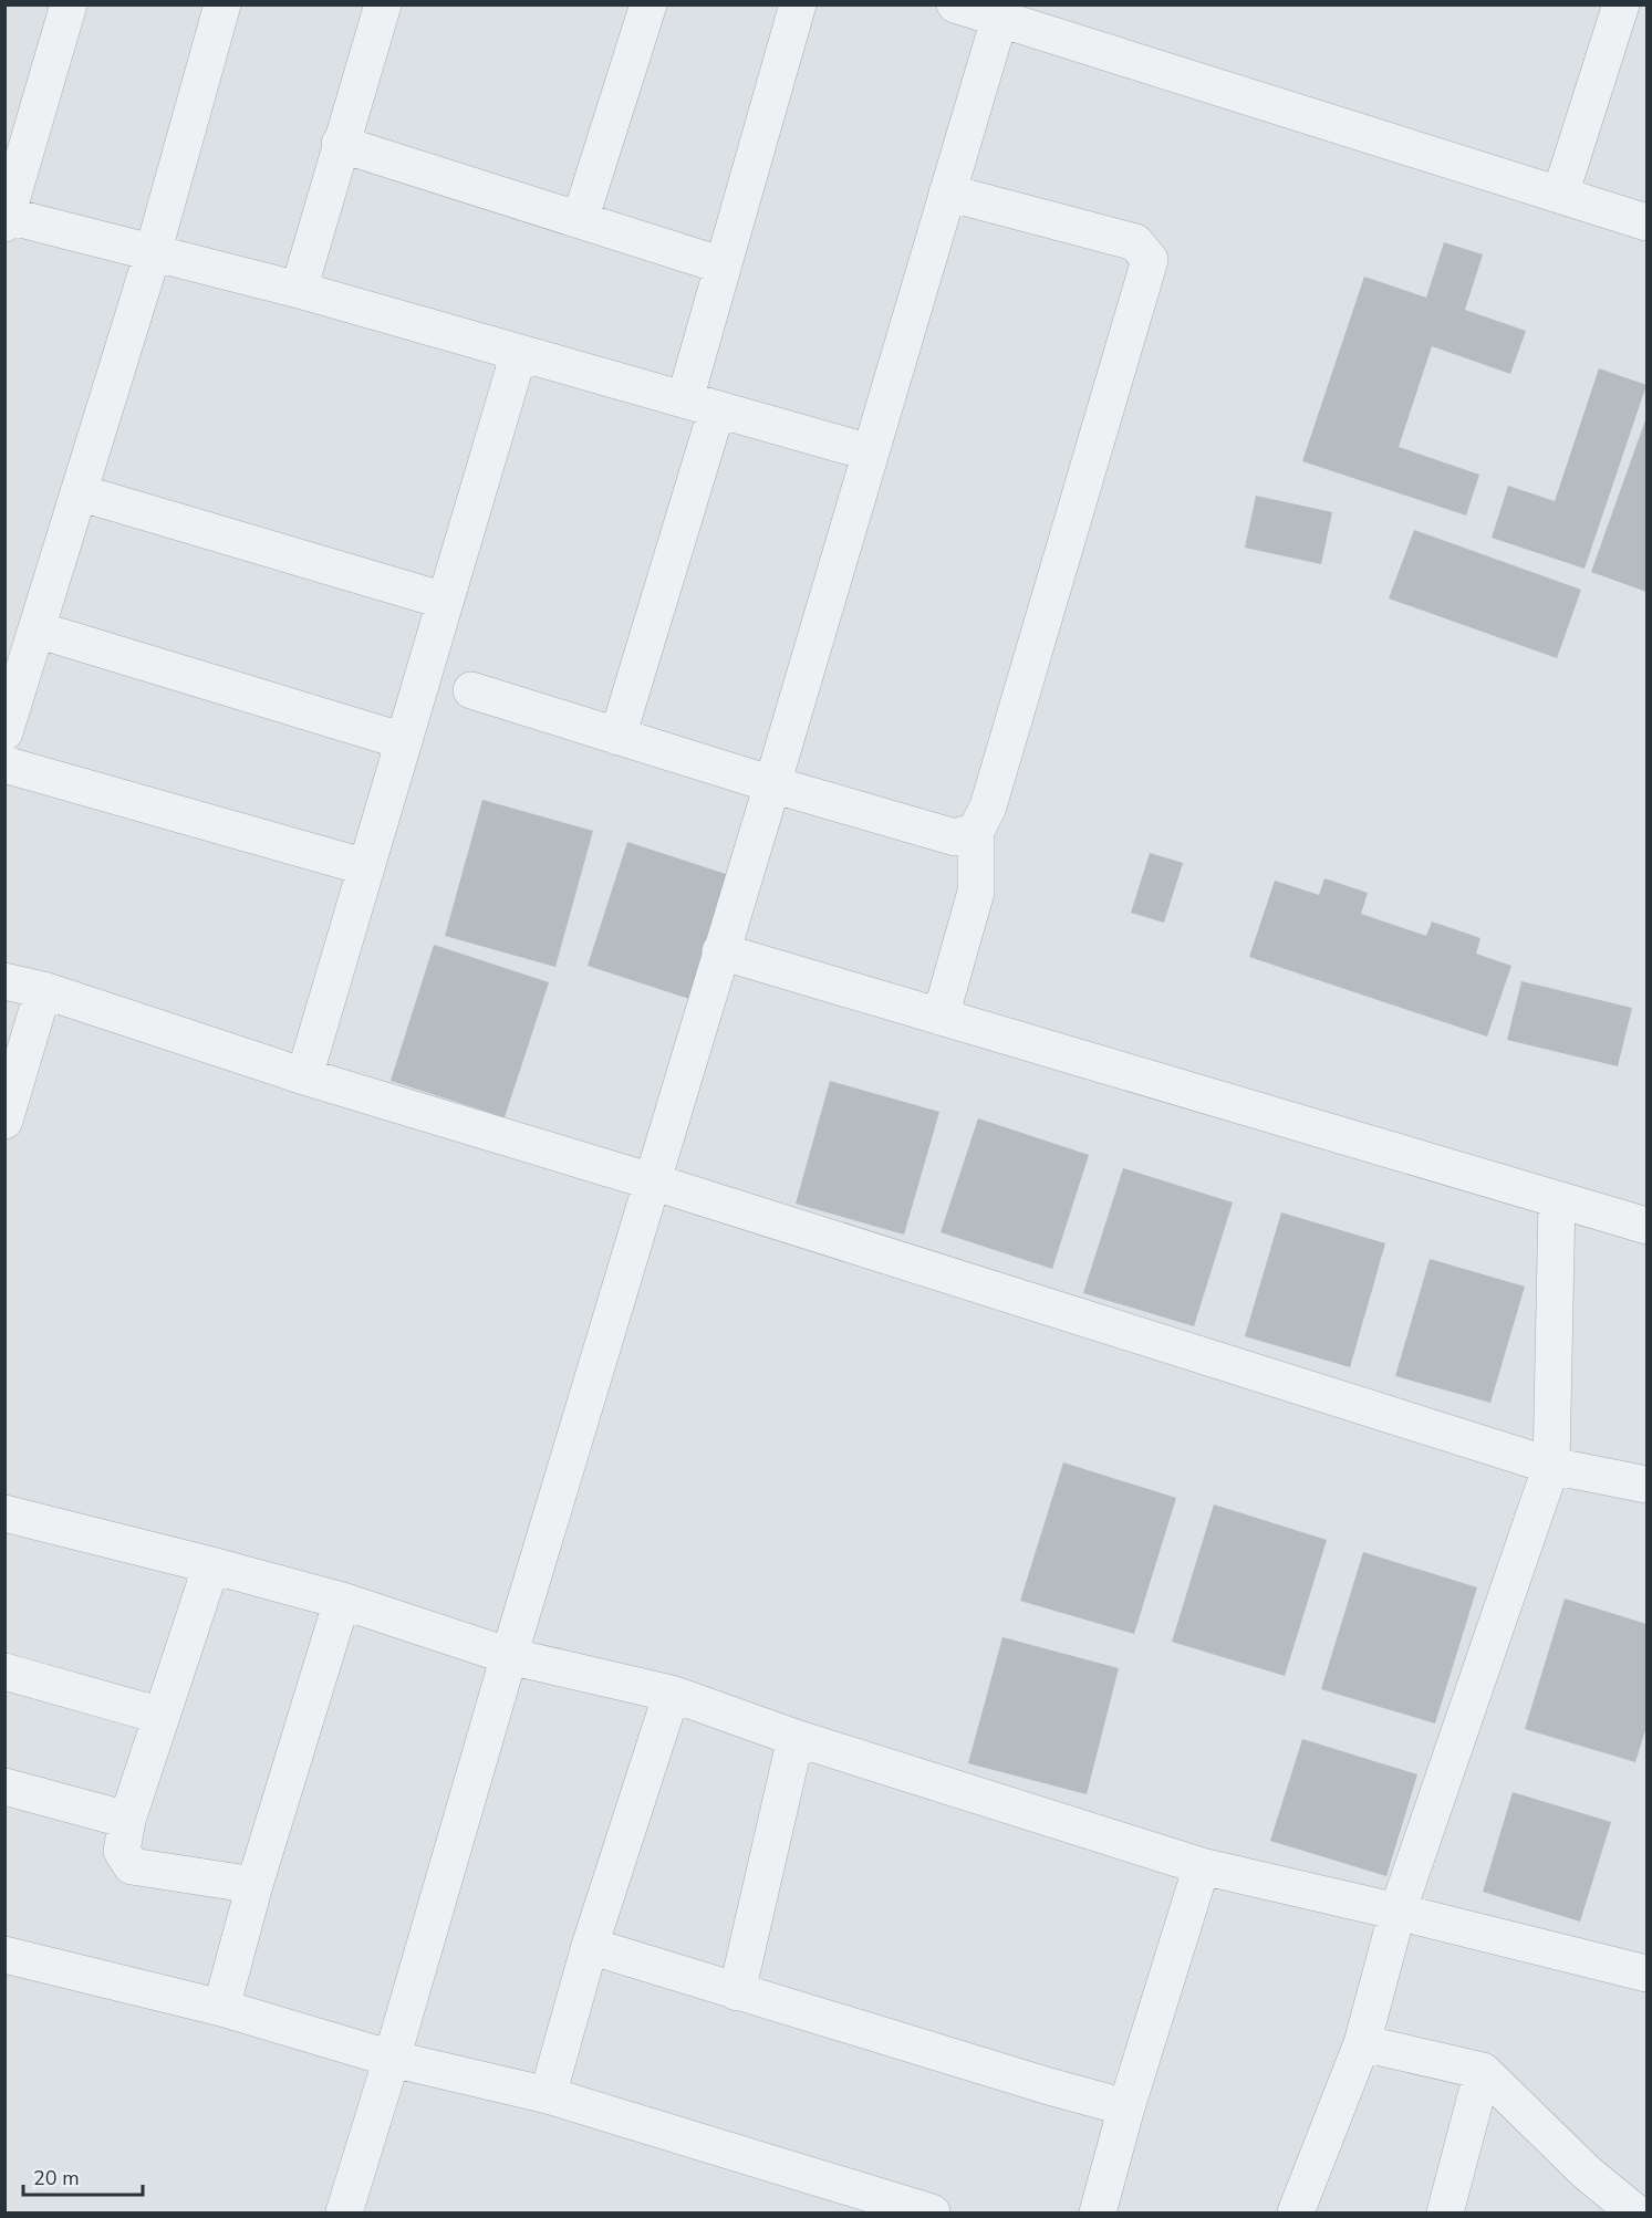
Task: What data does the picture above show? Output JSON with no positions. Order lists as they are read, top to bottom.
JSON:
{
  "scale_bar": "20 m"
}
